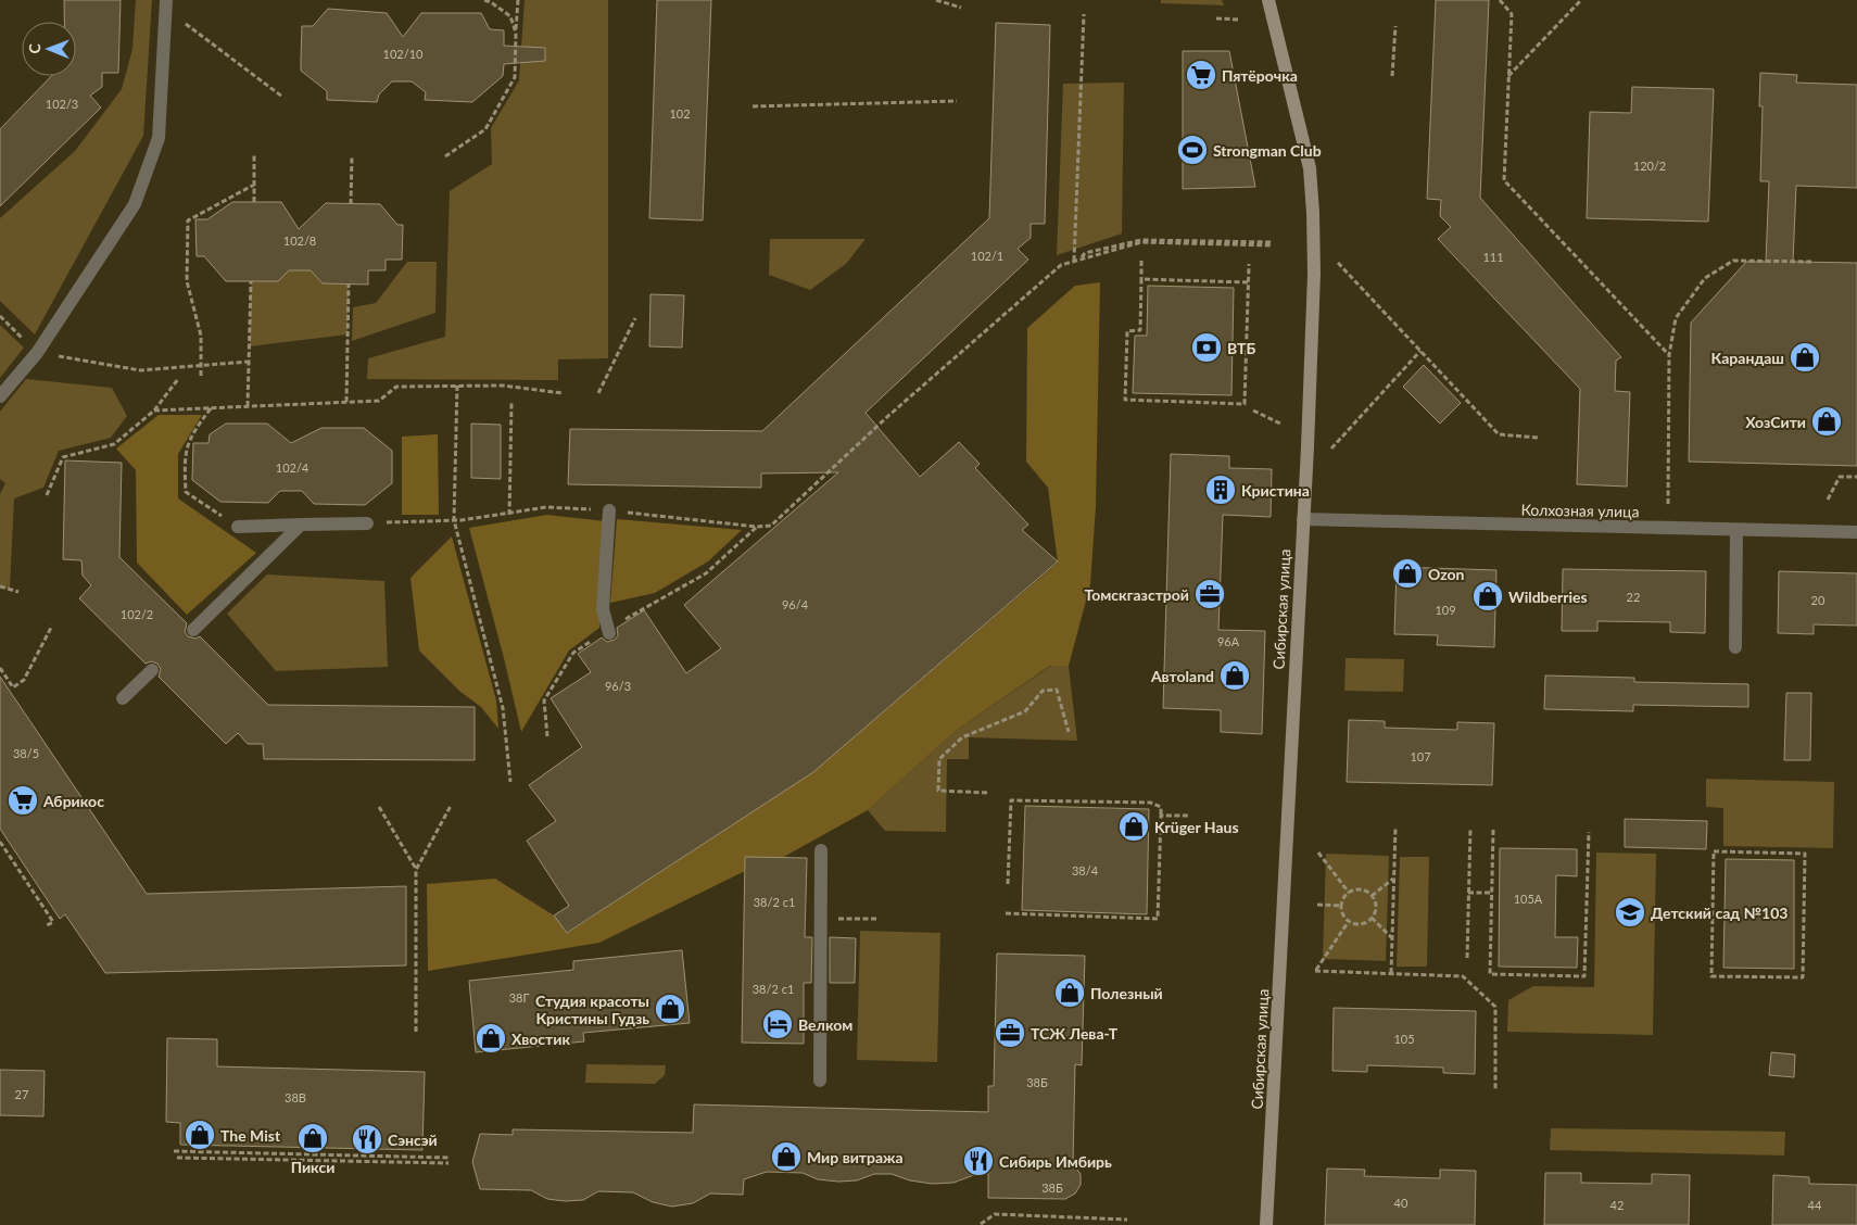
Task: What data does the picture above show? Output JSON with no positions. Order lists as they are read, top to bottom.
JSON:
{
  "streets": {
    "main road": ["Сибирская улица"],
    "street": ["Колхозная улица"]
  },
  "crossings": [
    ["Колхозная улица", "Сибирская улица"]
  ],
  "places": {
    "supermarket": ["Пятёрочка", "Абрикос"],
    "sports": ["Strongman Club"],
    "bank": ["ВТБ"],
    "shop": [
      "Карандаш",
      "ХозСити",
      "Ozon",
      "Wildberries",
      "Автоland",
      "Krüger Haus",
      "Полезный",
      "Студия красоты Кристины Гудзь",
      "Хвостик",
      "The Mist",
      "Пикси",
      "Мир витража"
    ],
    "building": ["Кристина"],
    "office": ["Томскгазстрой", "ТСЖ Лева-Т"],
    "school or university": ["Детский сад №103"],
    "hotel": ["Велком"],
    "restaurant": ["Сэнсэй", "Сибирь Имбирь"]
  },
  "house_numbers": [
    "102/10",
    "102/3",
    "102",
    "120/2",
    "102/8",
    "102/1",
    "111",
    "102/4",
    "22",
    "20",
    "96/4",
    "109",
    "102/2",
    "96А",
    "96/3",
    "38/5",
    "107",
    "38/4",
    "105А",
    "38/2 с1",
    "38/2 с1",
    "38Г",
    "105",
    "38Б",
    "27",
    "38В",
    "38Б",
    "40",
    "42",
    "44"
  ],
  "north": "left"
}
